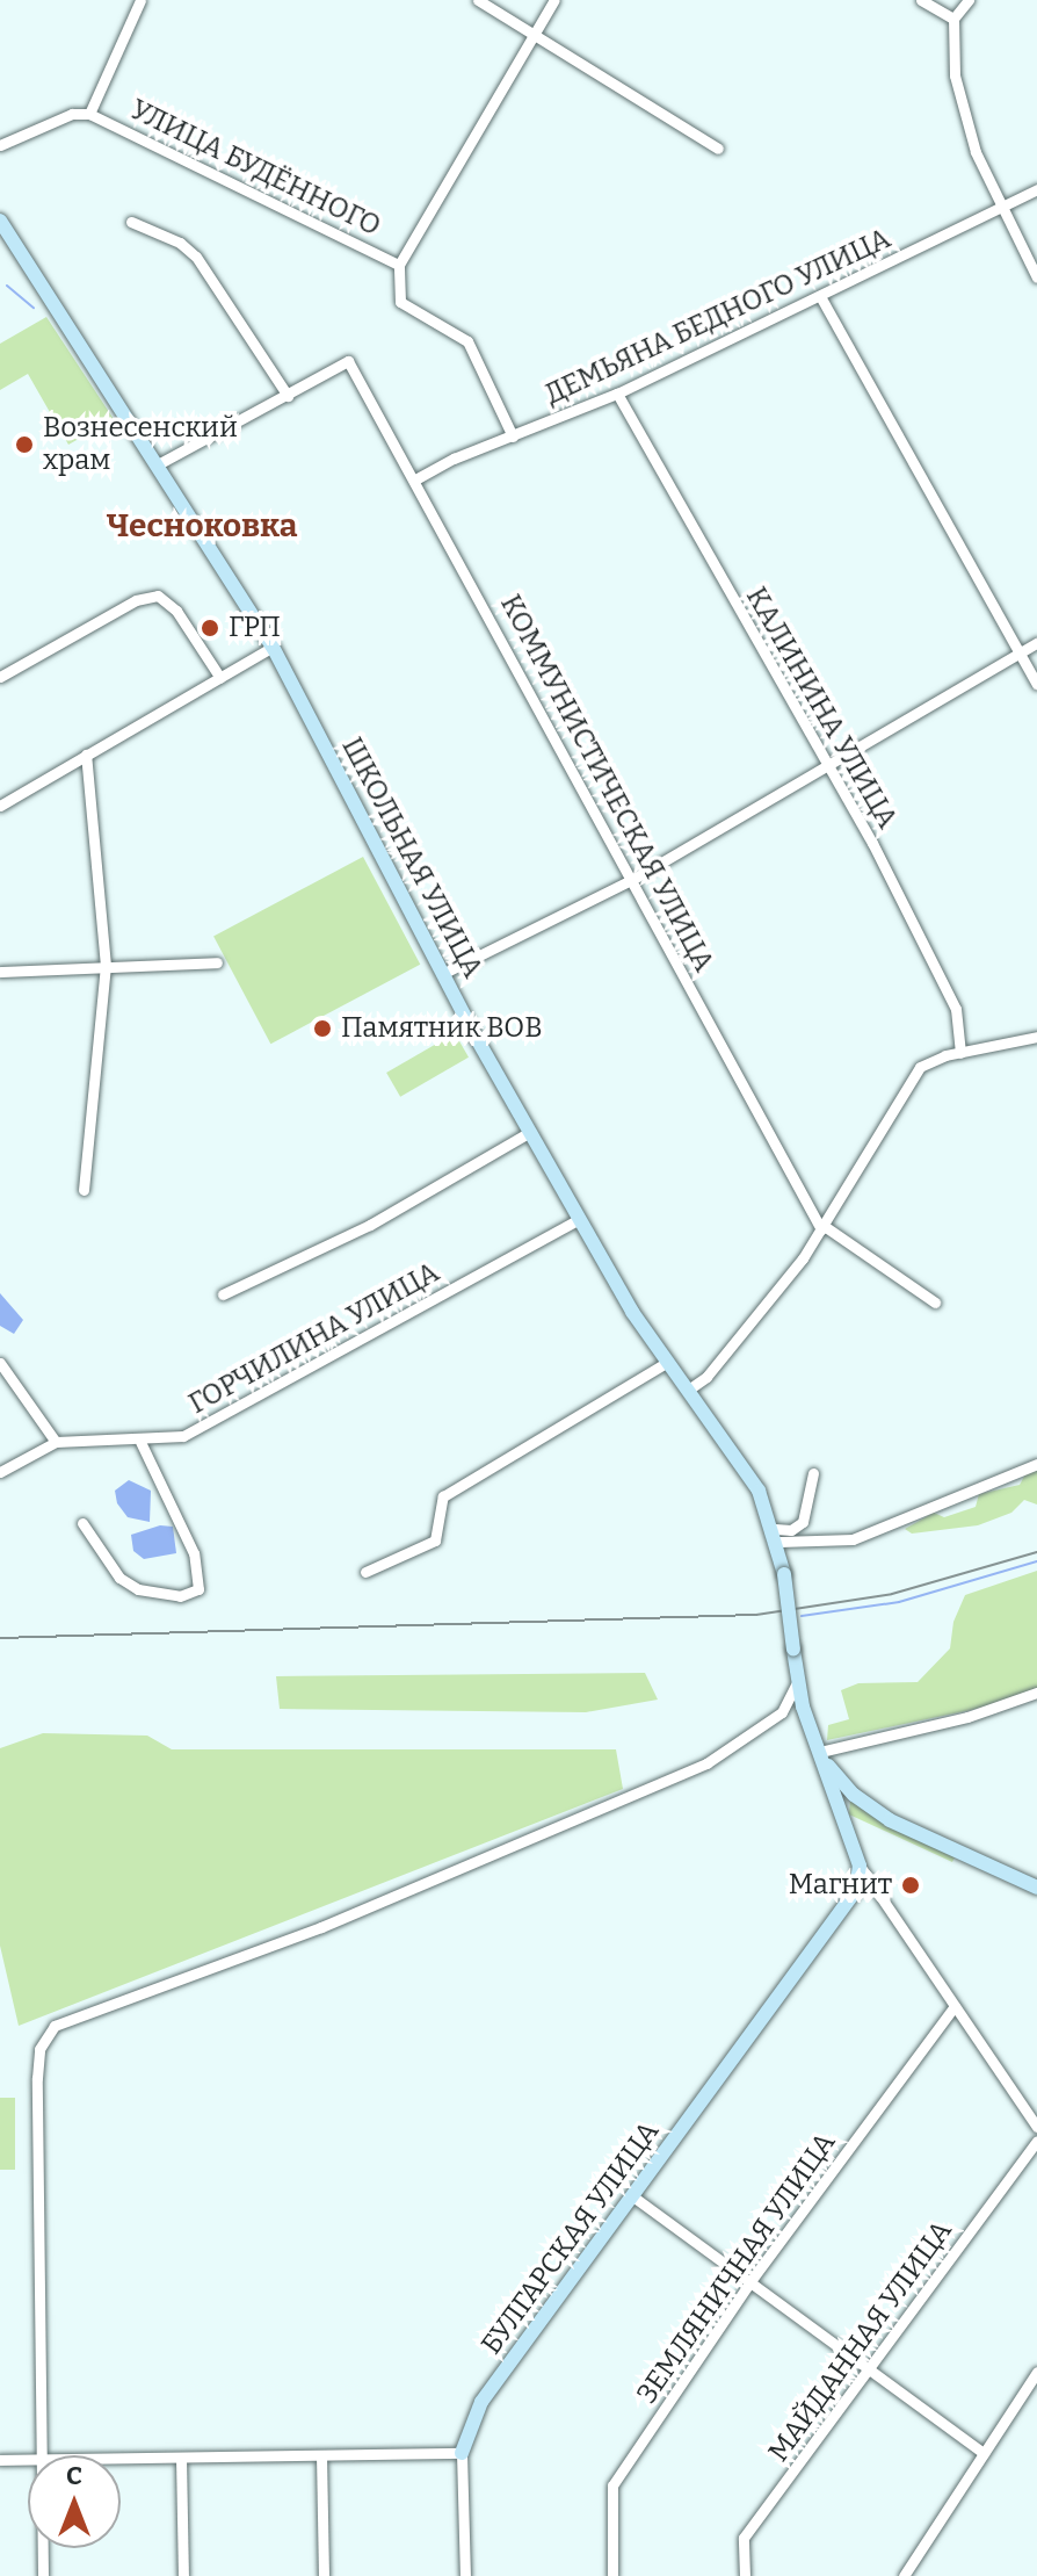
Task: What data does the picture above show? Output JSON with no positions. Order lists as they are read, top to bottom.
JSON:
{
  "streets": {
    "street": [
      "УЛИЦА БУДЁННОГО",
      "ДЕМЬЯНА БЕДНОГО УЛИЦА",
      "КАЛИНИНА УЛИЦА",
      "КОММУНИСТИЧЕСКАЯ УЛИЦА",
      "ШКОЛЬНАЯ УЛИЦА",
      "ГОРЧИЛИНА УЛИЦА",
      "БУЛГАРСКАЯ УЛИЦА",
      "ЗЕМЛЯНИЧНАЯ УЛИЦА",
      "МАЙДАННАЯ УЛИЦА"
    ]
  },
  "crossings": [
    ["УЛИЦА БУДЁННОГО", "ДЕМЬЯНА БЕДНОГО УЛИЦА"],
    ["ДЕМЬЯНА БЕДНОГО УЛИЦА", "КАЛИНИНА УЛИЦА"],
    ["ДЕМЬЯНА БЕДНОГО УЛИЦА", "КОММУНИСТИЧЕСКАЯ УЛИЦА"],
    ["ШКОЛЬНАЯ УЛИЦА", "ГОРЧИЛИНА УЛИЦА"]
  ],
  "districts": ["Чесноковка"],
  "places": [
    "Вознесенский храм",
    "ГРП",
    "Памятник ВОВ",
    "Магнит"
  ],
  "north": "top"
}
